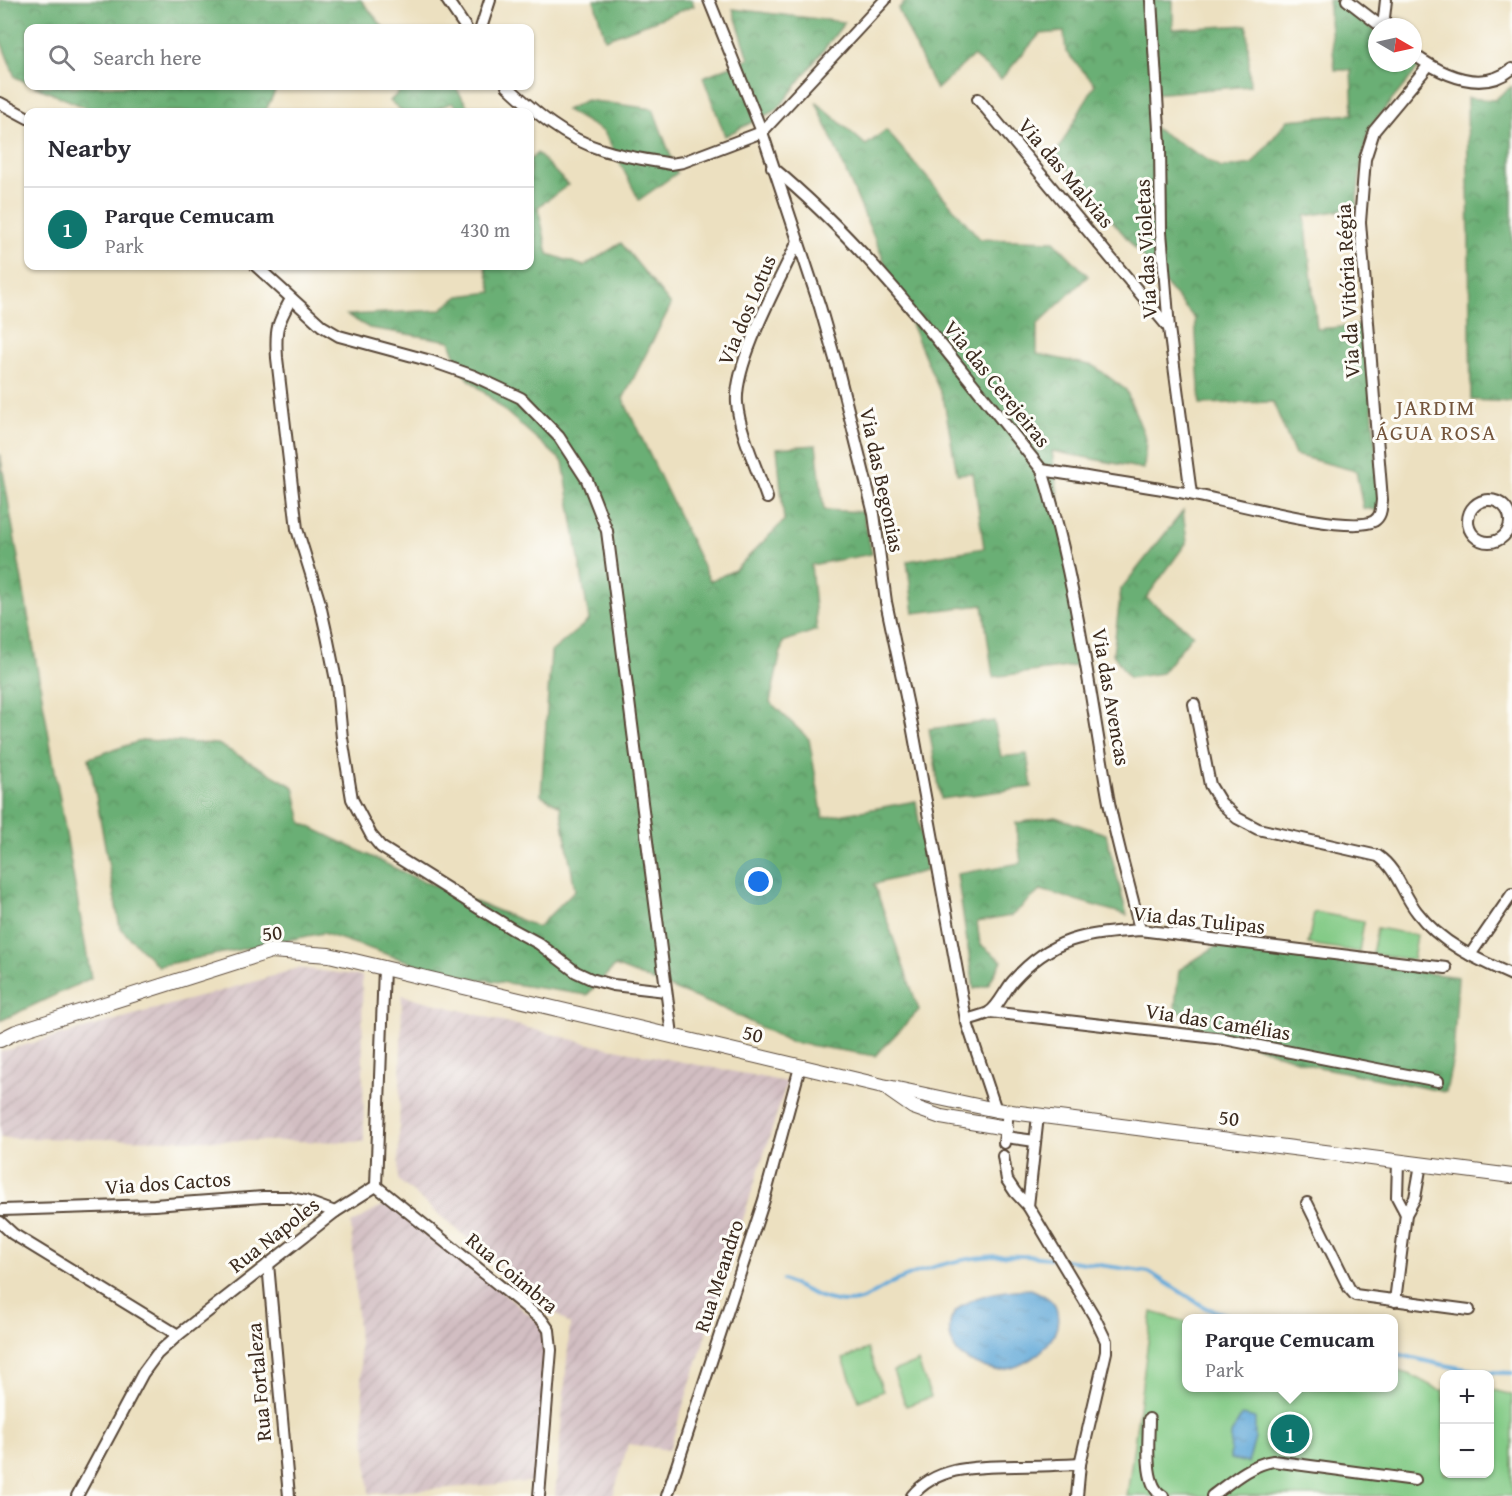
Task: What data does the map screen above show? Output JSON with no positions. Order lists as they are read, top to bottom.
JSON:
{
  "streets": {
    "main road": ["50"],
    "street": [
      "Via das Malvias",
      "Via das Violetas",
      "Via da Vitória Régia",
      "Via dos Lotus",
      "Via das Cerejeiras",
      "Via das Begonias",
      "Via das Avencas",
      "Via das Tulipas",
      "Via das Camélias",
      "Via dos Cactos",
      "Rua Napoles",
      "Rua Coimbra",
      "Rua Meandro",
      "Rua Fortaleza"
    ]
  },
  "crossings": [
    ["Via das Malvias", "Via das Violetas"],
    ["Via das Violetas", "Via das Cerejeiras"],
    ["Via da Vitória Régia", "Via das Cerejeiras"],
    ["Via dos Lotus", "Via das Begonias"],
    ["Via das Cerejeiras", "Via das Begonias"],
    ["Via das Cerejeiras", "Via das Avencas"],
    ["Via das Avencas", "Via das Tulipas"],
    ["Via das Tulipas", "Via das Camélias"],
    ["50", "Rua Meandro"],
    ["Via dos Cactos", "Rua Napoles"],
    ["Rua Napoles", "Rua Coimbra"],
    ["Rua Napoles", "Rua Fortaleza"]
  ],
  "districts": ["JARDIM ÁGUA ROSA"],
  "north": "right",
  "page": {
    "search": "Search here",
    "heading": "Nearby",
    "list": [
      {
        "mark": "1",
        "name": "Parque Cemucam",
        "note": "Park",
        "value": "430 m"
      }
    ],
    "popup": ["Parque Cemucam", "Park"],
    "map_buttons": ["+", "−"],
    "pins": "1"
  }
}
